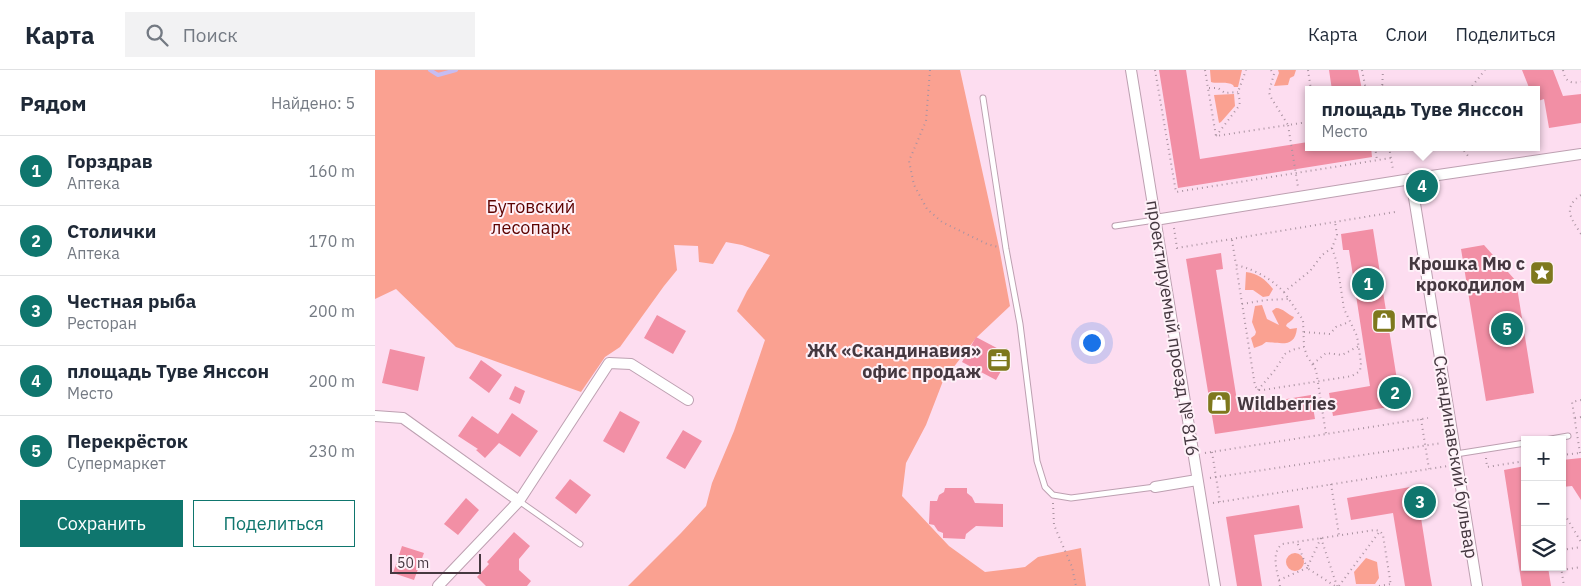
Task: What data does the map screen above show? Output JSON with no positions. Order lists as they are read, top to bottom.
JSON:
{
  "streets": {
    "street": ["проектируемый проезд № 816", "Скандинавский бульвар"]
  },
  "parks": ["Бутовский лесопарк"],
  "places": {
    "place": ["Крошка Мю с крокодилом"],
    "shop": ["МТС", "Wildberries"],
    "office": ["ЖК «Скандинавия» офис продаж"]
  },
  "scale_bar": "50 m",
  "page": {
    "header": "Карта",
    "search": "Поиск",
    "nav": ["Карта", "Слои", "Поделиться"],
    "heading": ["Рядом", "Найдено: 5"],
    "popup": ["площадь Туве Янссон", "Место"],
    "list": [
      {
        "mark": "1",
        "name": "Горздрав",
        "note": "Аптека",
        "value": "160 m"
      },
      {
        "mark": "2",
        "name": "Столички",
        "note": "Аптека",
        "value": "170 m"
      },
      {
        "mark": "3",
        "name": "Честная рыба",
        "note": "Ресторан",
        "value": "200 m"
      },
      {
        "mark": "4",
        "name": "площадь Туве Янссон",
        "note": "Место",
        "value": "200 m"
      },
      {
        "mark": "5",
        "name": "Перекрёсток",
        "note": "Супермаркет",
        "value": "230 m"
      }
    ],
    "pins": [
      "4",
      "1",
      "5",
      "2",
      "3"
    ],
    "map_buttons": ["+", "−"],
    "buttons": ["Сохранить", "Поделиться"],
    "scale": "50 m"
  }
}
